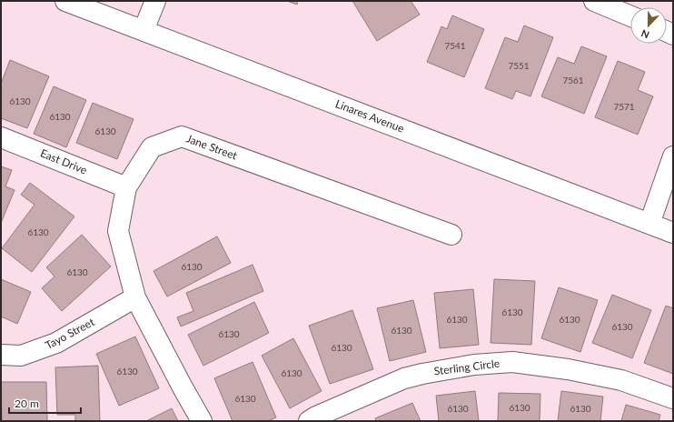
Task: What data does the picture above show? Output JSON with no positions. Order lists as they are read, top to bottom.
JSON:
{
  "streets": {
    "street": [
      "Linares Avenue",
      "Jane Street",
      "East Drive",
      "Tayo Street",
      "Sterling Circle"
    ]
  },
  "crossings": [
    ["Jane Street", "East Drive"],
    ["Jane Street", "Tayo Street"]
  ],
  "house_numbers": [
    "7541",
    "7551",
    "7561",
    "6130",
    "7571",
    "6130",
    "6130",
    "6130",
    "6130",
    "6130",
    "6130",
    "6130",
    "6130",
    "6130",
    "6130",
    "6130",
    "6130",
    "6130",
    "6130",
    "6130",
    "6130",
    "6130",
    "6130"
  ],
  "scale_bar": "20 m",
  "north": "bottom"
}
